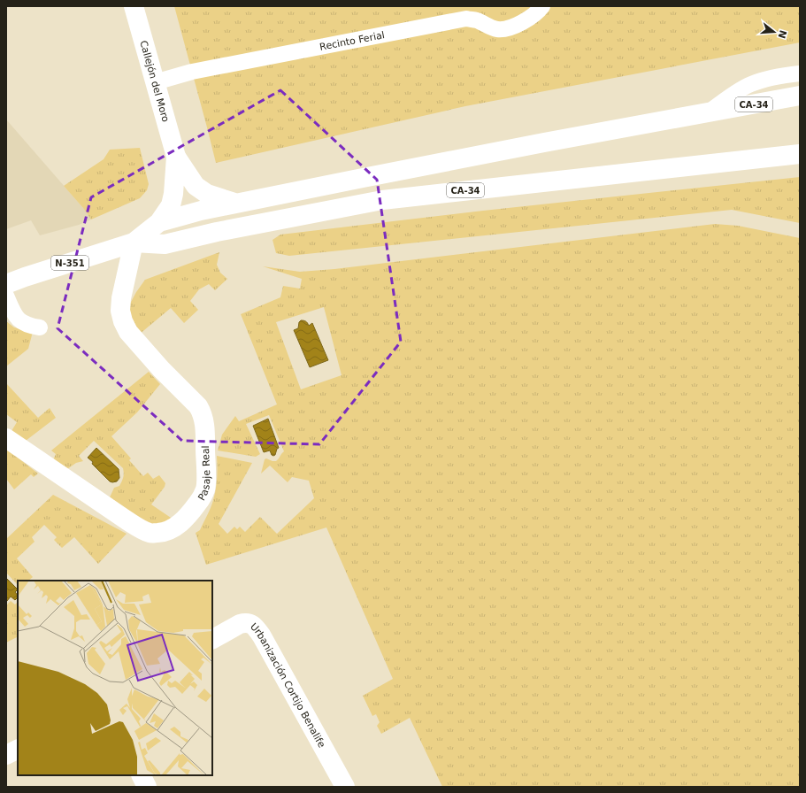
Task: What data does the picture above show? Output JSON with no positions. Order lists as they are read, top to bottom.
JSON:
{
  "streets": {
    "main road": [
      "Callejón del Moro",
      "CA-34",
      "N-351",
      "Pasaje Real",
      "Urbanización Cortijo Benalife"
    ],
    "lane": ["Recinto Ferial"]
  },
  "crossings": [
    ["Recinto Ferial", "Callejón del Moro"],
    ["CA-34", "N-351"],
    ["CA-34", "Pasaje Real"],
    ["N-351", "Pasaje Real"]
  ],
  "north": "right"
}
